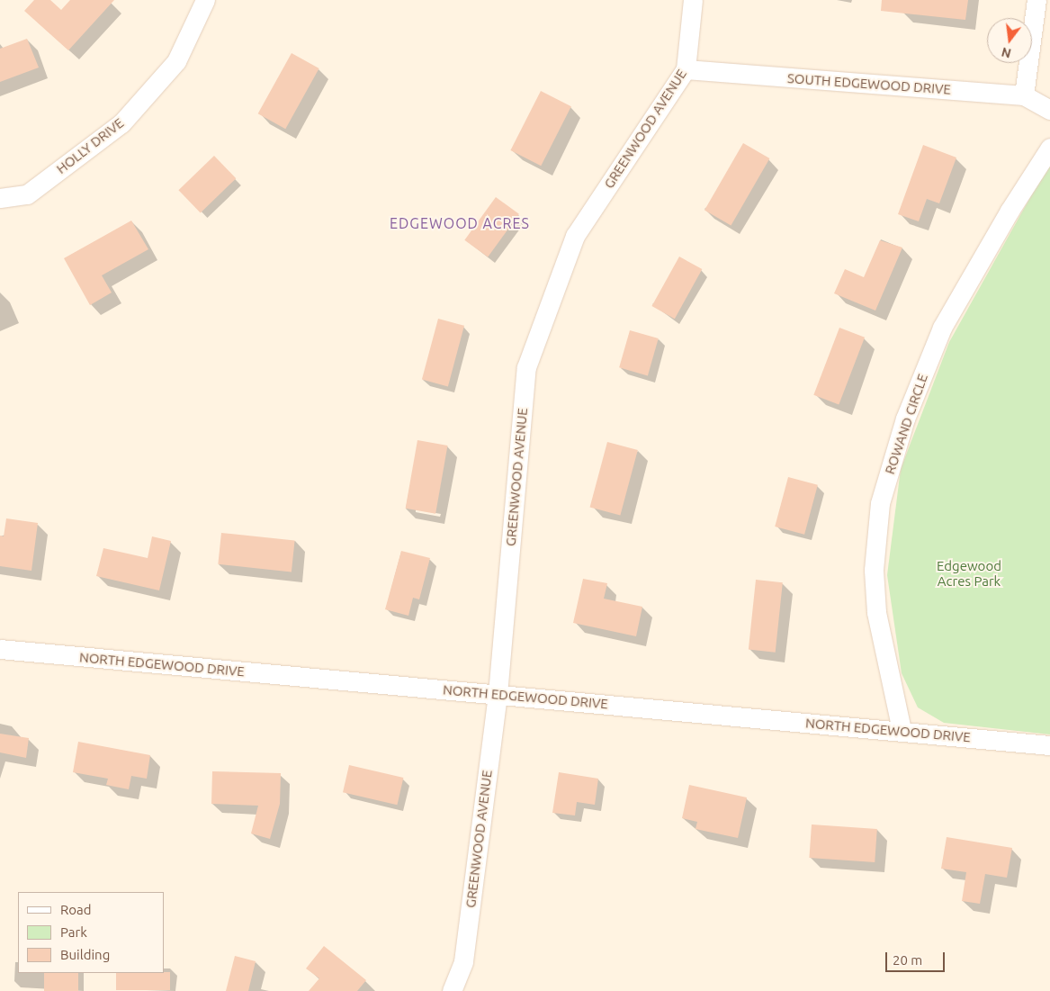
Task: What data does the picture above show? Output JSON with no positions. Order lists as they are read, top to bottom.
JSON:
{
  "streets": {
    "street": [
      "SOUTH EDGEWOOD DRIVE",
      "GREENWOOD AVENUE",
      "HOLLY DRIVE",
      "ROWAND CIRCLE",
      "NORTH EDGEWOOD DRIVE"
    ]
  },
  "crossings": [
    ["SOUTH EDGEWOOD DRIVE", "GREENWOOD AVENUE"],
    ["GREENWOOD AVENUE", "NORTH EDGEWOOD DRIVE"],
    ["ROWAND CIRCLE", "NORTH EDGEWOOD DRIVE"]
  ],
  "districts": ["EDGEWOOD ACRES"],
  "parks": ["Edgewood Acres Park"],
  "legend": ["Road", "Park", "Building"],
  "scale_bar": "20 m",
  "north": "bottom"
}
